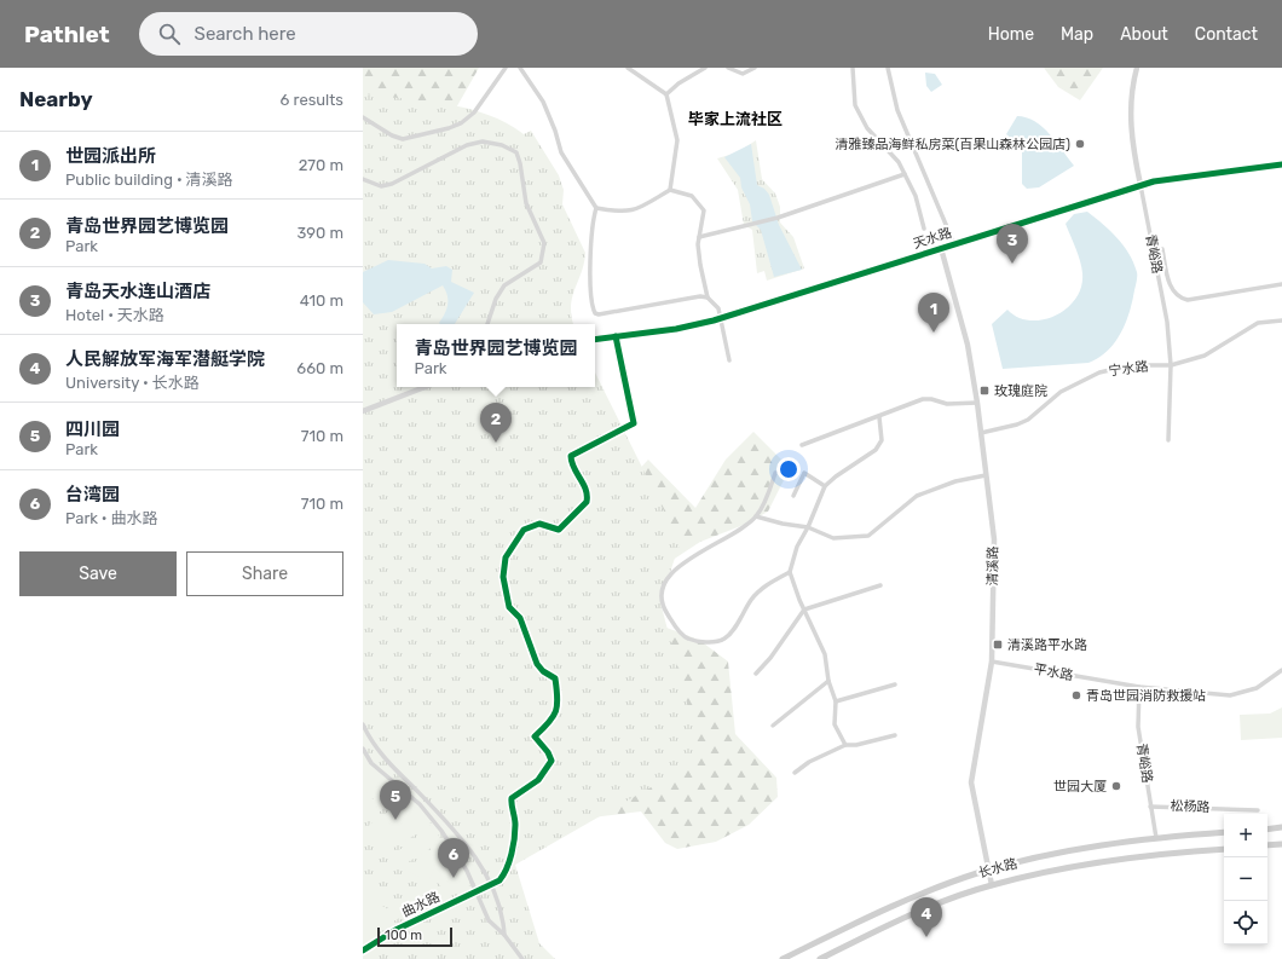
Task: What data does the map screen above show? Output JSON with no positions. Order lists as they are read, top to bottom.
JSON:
{
  "streets": {
    "main road": ["长水路"],
    "street": [
      "天水路",
      "青峪路",
      "宁水路",
      "清溪路",
      "平水路",
      "松杨路",
      "曲水路"
    ]
  },
  "crossings": [
    ["天水路", "青峪路"],
    ["天水路", "清溪路"],
    ["青峪路", "宁水路"],
    ["青峪路", "平水路"],
    ["青峪路", "松杨路"],
    ["青峪路", "长水路"],
    ["宁水路", "清溪路"],
    ["清溪路", "平水路"],
    ["清溪路", "长水路"]
  ],
  "districts": ["毕家上流社区"],
  "places": {
    "other": ["清雅臻品海鲜私房菜(百果山森林公园店)", "青岛世园消防救援站", "世园大厦"],
    "transit": ["玫瑰庭院", "清溪路平水路"]
  },
  "scale_bar": "100 m",
  "page": {
    "header": "Pathlet",
    "search": "Search here",
    "nav": [
      "Home",
      "Map",
      "About",
      "Contact"
    ],
    "heading": ["Nearby", "6 results"],
    "list": [
      {
        "mark": "1",
        "name": "世园派出所",
        "note": "Public building · 清溪路",
        "value": "270 m"
      },
      {
        "mark": "2",
        "name": "青岛世界园艺博览园",
        "note": "Park",
        "value": "390 m"
      },
      {
        "mark": "3",
        "name": "青岛天水连山酒店",
        "note": "Hotel · 天水路",
        "value": "410 m"
      },
      {
        "mark": "4",
        "name": "人民解放军海军潜艇学院",
        "note": "University · 长水路",
        "value": "660 m"
      },
      {
        "mark": "5",
        "name": "四川园",
        "note": "Park",
        "value": "710 m"
      },
      {
        "mark": "6",
        "name": "台湾园",
        "note": "Park · 曲水路",
        "value": "710 m"
      }
    ],
    "pins": [
      "3",
      "1",
      "2",
      "5",
      "6",
      "4"
    ],
    "popup": ["青岛世界园艺博览园", "Park"],
    "buttons": ["Save", "Share"],
    "map_buttons": ["+", "−"],
    "scale": "100 m"
  }
}
